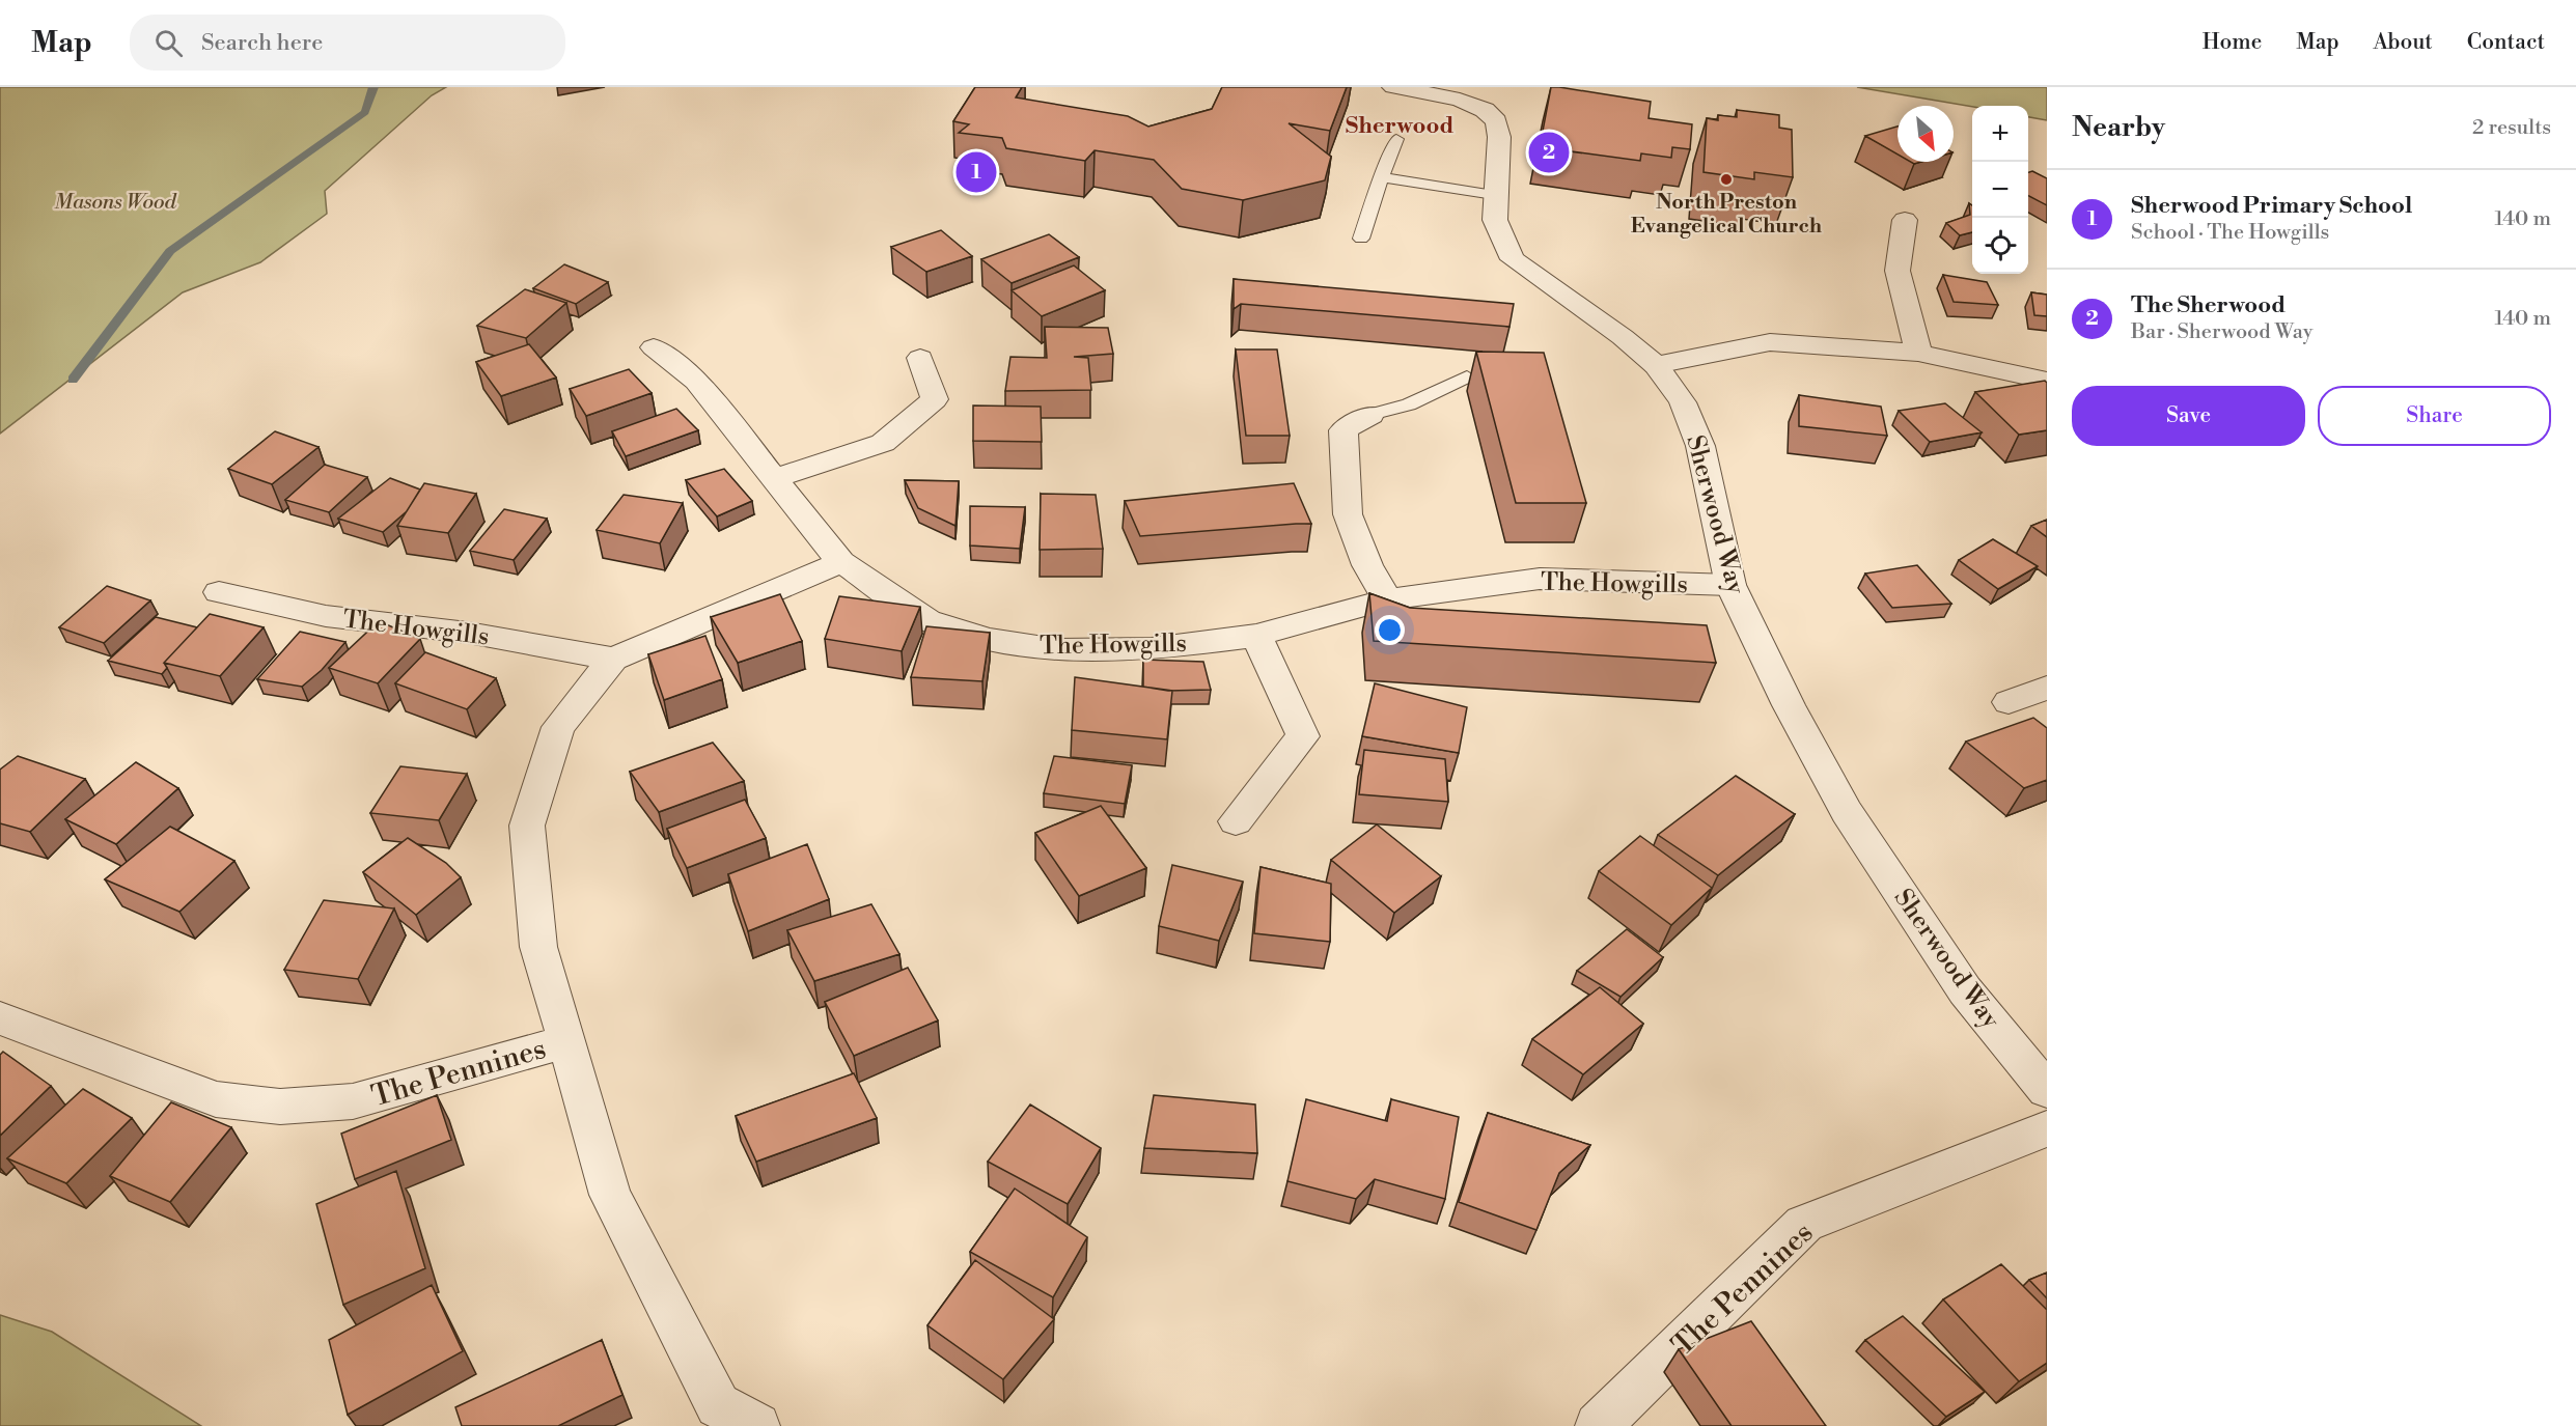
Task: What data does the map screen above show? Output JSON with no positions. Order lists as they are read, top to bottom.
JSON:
{
  "streets": {
    "street": ["Sherwood Way", "The Howgills", "The Pennines"]
  },
  "crossings": [
    ["Sherwood Way", "The Howgills"]
  ],
  "districts": ["Sherwood"],
  "parks": ["Masons Wood"],
  "places": ["North Preston Evangelical Church"],
  "north": "bottom right",
  "page": {
    "header": "Map",
    "search": "Search here",
    "nav": [
      "Home",
      "Map",
      "About",
      "Contact"
    ],
    "heading": ["Nearby", "2 results"],
    "map_buttons": ["+", "−"],
    "pins": ["2", "1"],
    "list": [
      {
        "mark": "1",
        "name": "Sherwood Primary School",
        "note": "School · The Howgills",
        "value": "140 m"
      },
      {
        "mark": "2",
        "name": "The Sherwood",
        "note": "Bar · Sherwood Way",
        "value": "140 m"
      }
    ],
    "buttons": ["Save", "Share"]
  }
}
